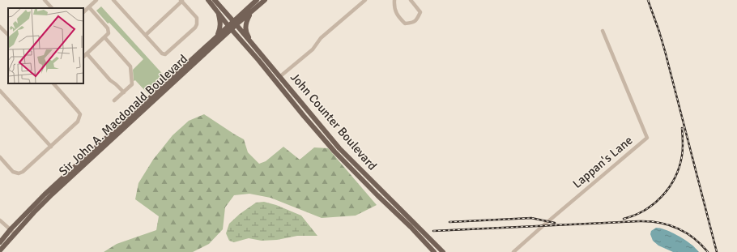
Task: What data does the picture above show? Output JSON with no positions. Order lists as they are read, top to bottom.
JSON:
{
  "streets": {
    "main road": ["Sir John A. Macdonald Boulevard", "John Counter Boulevard"],
    "street": ["Lappan's Lane"]
  },
  "crossings": [
    ["Sir John A. Macdonald Boulevard", "John Counter Boulevard"]
  ]
}
